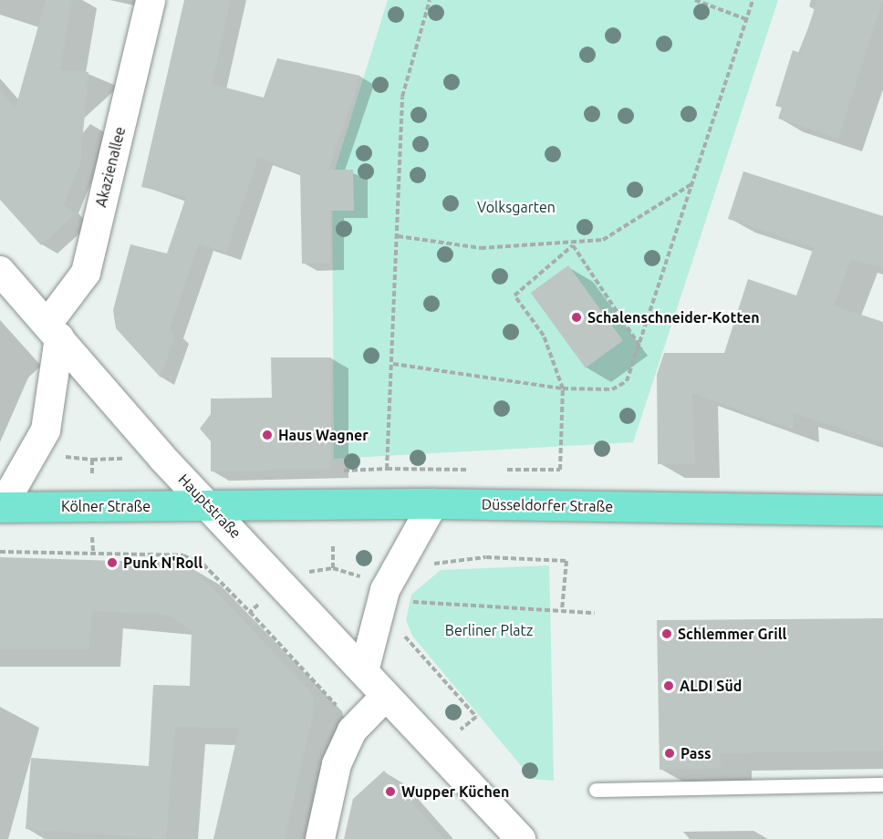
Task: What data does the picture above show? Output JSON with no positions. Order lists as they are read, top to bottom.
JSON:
{
  "streets": {
    "main road": ["Düsseldorfer Straße", "Kölner Straße"],
    "street": ["Akazienallee", "Hauptstraße"]
  },
  "crossings": [
    ["Akazienallee", "Hauptstraße"],
    ["Düsseldorfer Straße", "Kölner Straße"],
    ["Düsseldorfer Straße", "Hauptstraße"],
    ["Kölner Straße", "Hauptstraße"]
  ],
  "parks": ["Volksgarten", "Berliner Platz"],
  "places": [
    "Schalenschneider-Kotten",
    "Haus Wagner",
    "Punk N'Roll",
    "Schlemmer Grill",
    "ALDI Süd",
    "Pass",
    "Wupper Küchen"
  ]
}
